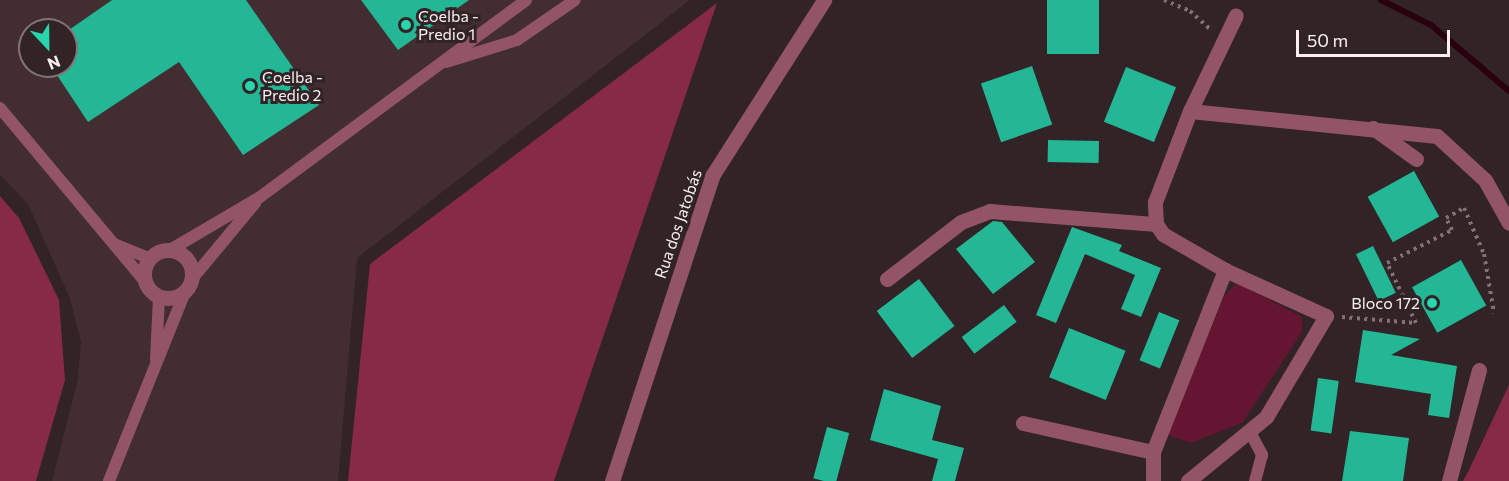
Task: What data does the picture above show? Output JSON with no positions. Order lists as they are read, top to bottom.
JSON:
{
  "streets": {
    "street": ["Rua dos Jatobás"]
  },
  "places": ["Coelba - Predio 1", "Coelba - Predio 2", "Bloco 172"],
  "scale_bar": "50 m",
  "north": "bottom"
}
